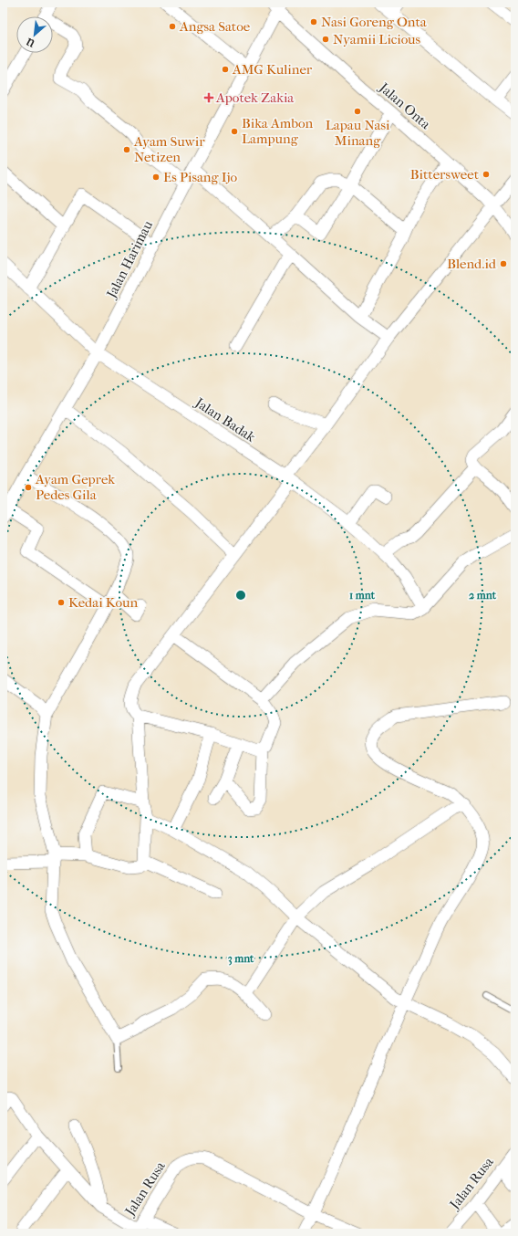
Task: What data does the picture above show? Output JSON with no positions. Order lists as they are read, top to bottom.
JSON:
{
  "streets": {
    "street": [
      "Jalan Onta",
      "Jalan Harimau",
      "Jalan Badak",
      "Jalan Rusa"
    ]
  },
  "crossings": [
    ["Jalan Onta", "Jalan Harimau"],
    ["Jalan Harimau", "Jalan Badak"]
  ],
  "places": {
    "other": [
      "Nasi Goreng Onta",
      "Angsa Satoe",
      "Nyamii Licious",
      "AMG Kuliner",
      "Lapau Nasi Minang",
      "Bika Ambon Lampung",
      "Ayam Suwir Netizen",
      "Bittersweet",
      "Es Pisang Ijo",
      "Blend.id",
      "Ayam Geprek Pedes Gila",
      "Kedai Koun"
    ],
    "health": ["Apotek Zakia"]
  },
  "north": "bottom left",
  "rings": ["1 mnt", "2 mnt", "3 mnt"]
}
